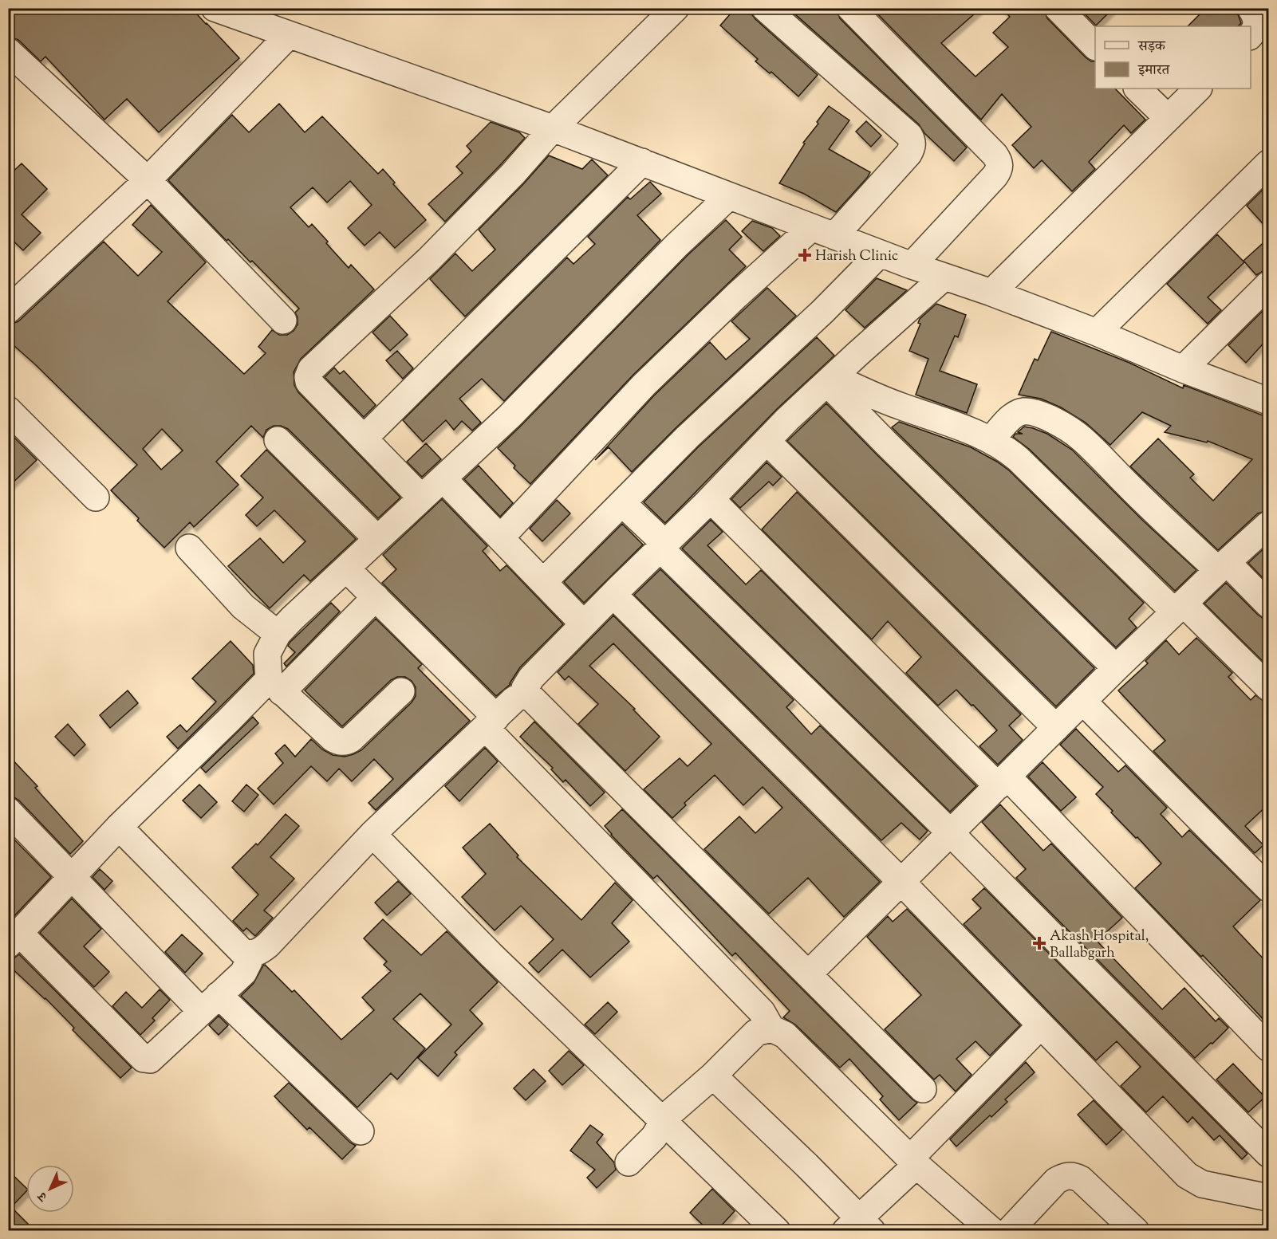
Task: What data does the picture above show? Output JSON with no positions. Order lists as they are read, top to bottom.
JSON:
{
  "places": {
    "health": ["Harish Clinic", "Akash Hospital, Ballabgarh"]
  },
  "legend": ["सड़क", "इमारत"],
  "north": "bottom left"
}
